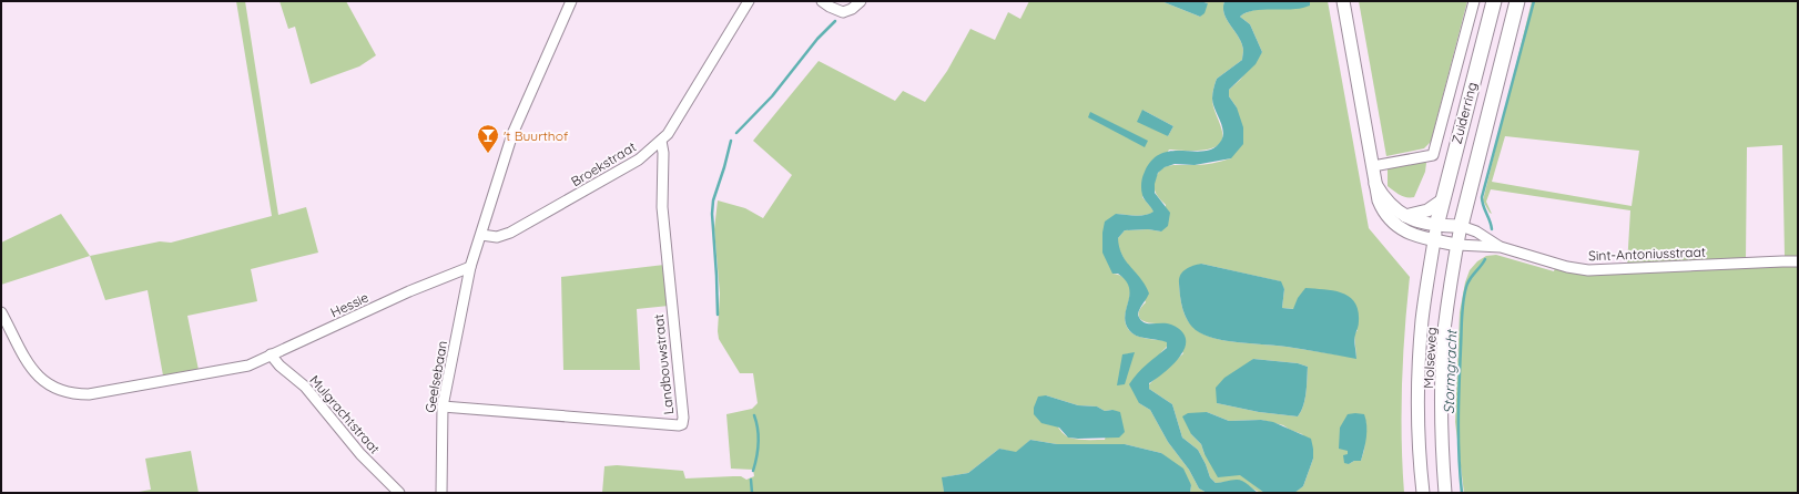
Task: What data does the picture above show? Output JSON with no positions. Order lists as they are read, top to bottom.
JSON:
{
  "streets": {
    "highway": ["Zuiderring"],
    "main road": ["Molseweg"],
    "street": [
      "Broekstraat",
      "Sint-Antoniusstraat",
      "Hessie",
      "Landbouwstraat",
      "Geelsebaan",
      "Mulgrachtstraat"
    ]
  },
  "crossings": [
    ["Zuiderring", "Sint-Antoniusstraat"],
    ["Zuiderring", "Molseweg"],
    ["Broekstraat", "Landbouwstraat"],
    ["Sint-Antoniusstraat", "Molseweg"],
    ["Hessie", "Geelsebaan"],
    ["Hessie", "Mulgrachtstraat"],
    ["Landbouwstraat", "Geelsebaan"]
  ],
  "water": ["Stormgracht"],
  "places": {
    "bar": ["'t Buurthof"]
  }
}
